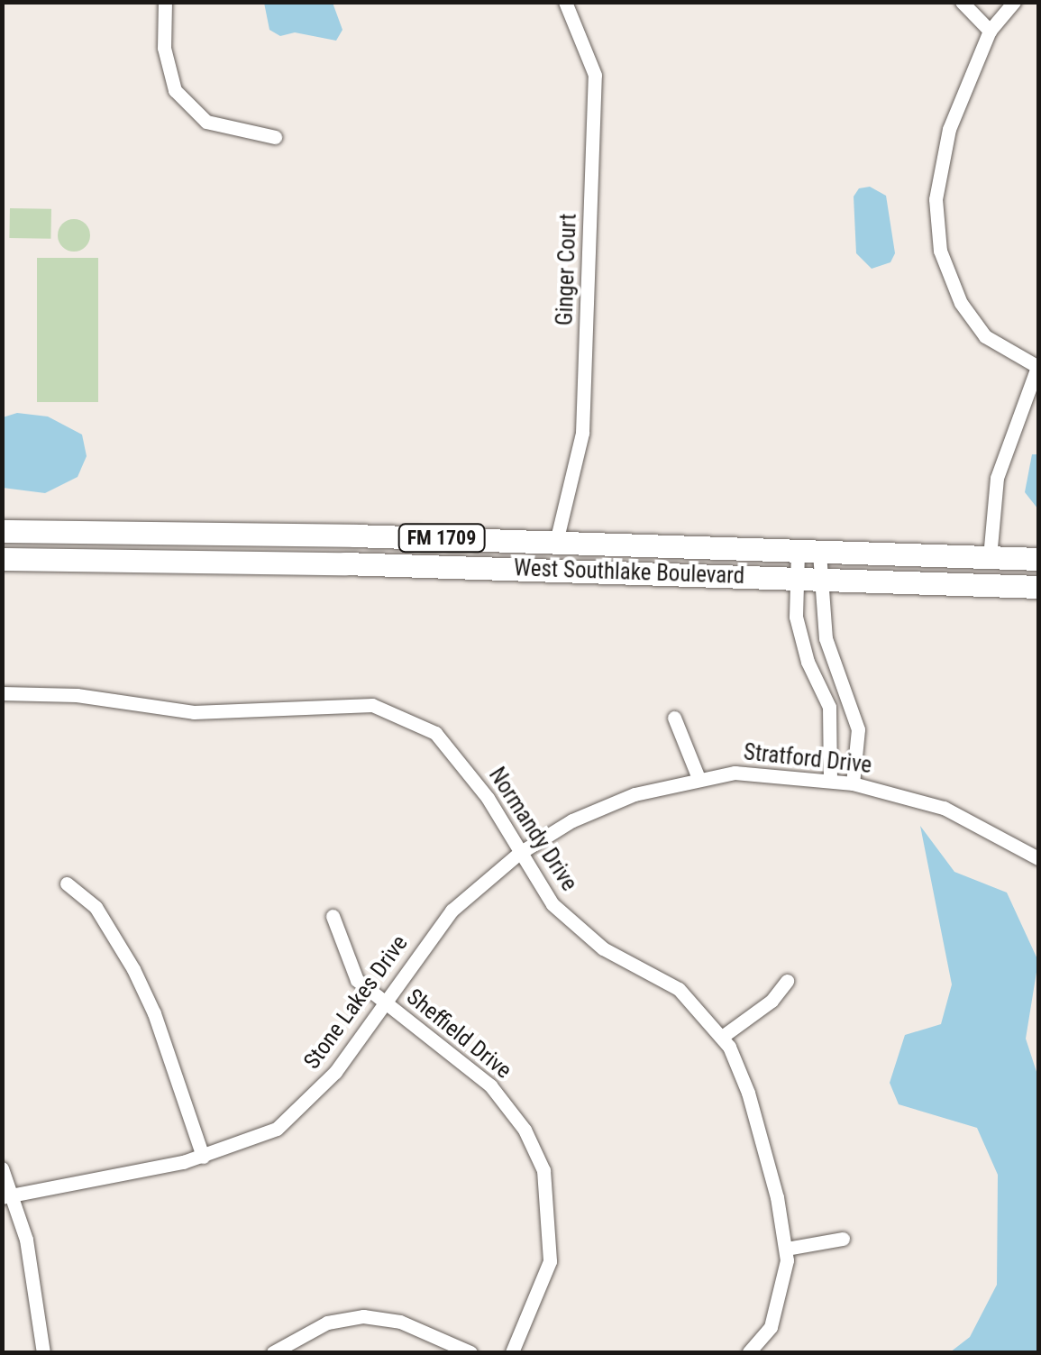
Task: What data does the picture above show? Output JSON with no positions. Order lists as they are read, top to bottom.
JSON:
{
  "streets": {
    "main road": ["FM 1709", "West Southlake Boulevard"],
    "street": [
      "Ginger Court",
      "Stratford Drive",
      "Normandy Drive",
      "Stone Lakes Drive",
      "Sheffield Drive"
    ]
  },
  "crossings": [
    ["Ginger Court", "West Southlake Boulevard"],
    ["Stratford Drive", "Normandy Drive"],
    ["Stratford Drive", "Stone Lakes Drive"],
    ["Normandy Drive", "Stone Lakes Drive"],
    ["Stone Lakes Drive", "Sheffield Drive"]
  ]
}
